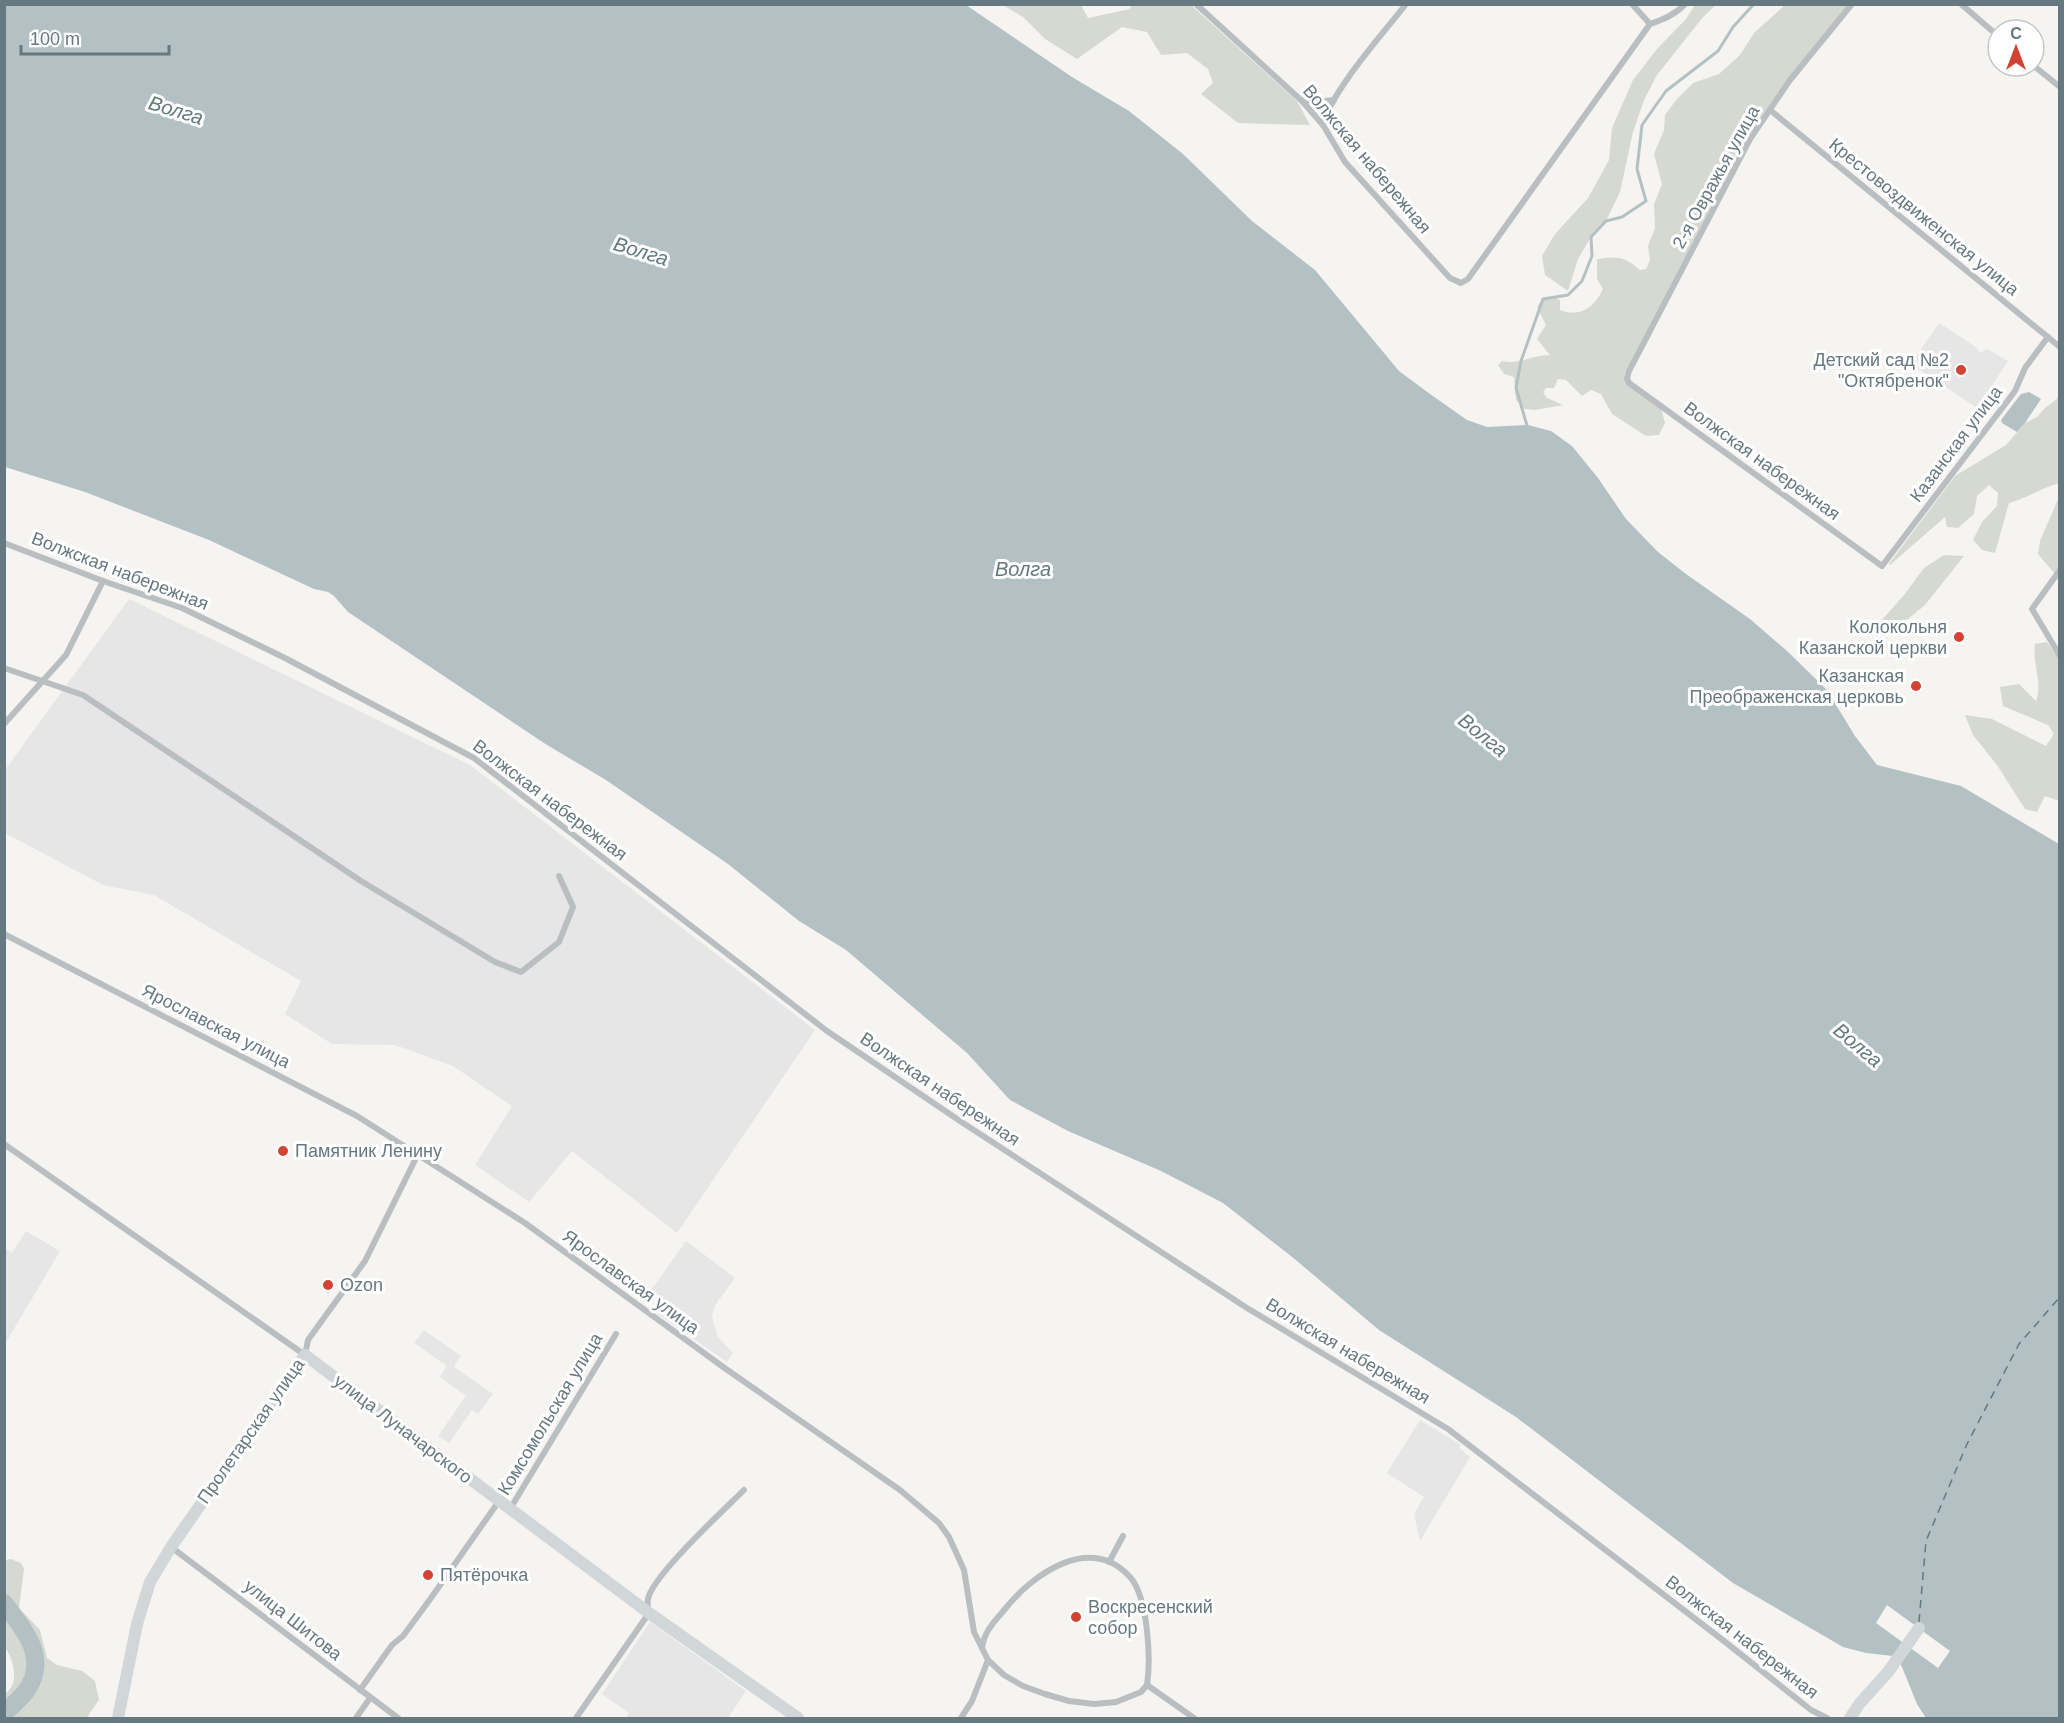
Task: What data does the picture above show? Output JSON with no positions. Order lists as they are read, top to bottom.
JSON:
{
  "streets": {
    "street": [
      "Волжская набережная",
      "2-я Овражья улица",
      "Крестовоздвиженская улица",
      "Казанская улица",
      "Ярославская улица",
      "Комсомольская улица",
      "улица Луначарского",
      "Пролетарская улица",
      "улица Шитова"
    ]
  },
  "crossings": [
    ["Волжская набережная", "2-я Овражья улица"],
    ["Волжская набережная", "Казанская улица"],
    ["2-я Овражья улица", "Крестовоздвиженская улица"],
    ["Крестовоздвиженская улица", "Казанская улица"],
    ["Ярославская улица", "Пролетарская улица"],
    ["Комсомольская улица", "улица Луначарского"],
    ["Комсомольская улица", "улица Шитова"],
    ["улица Луначарского", "Пролетарская улица"],
    ["Пролетарская улица", "улица Шитова"]
  ],
  "water": ["Волга"],
  "places": [
    "Детский сад №2 \"Октябренок\"",
    "Колокольня Казанской церкви",
    "Казанская Преображенская церковь",
    "Памятник Ленину",
    "Ozon",
    "Пятёрочка",
    "Воскресенский собор"
  ],
  "scale_bar": "100 m",
  "north": "top"
}
